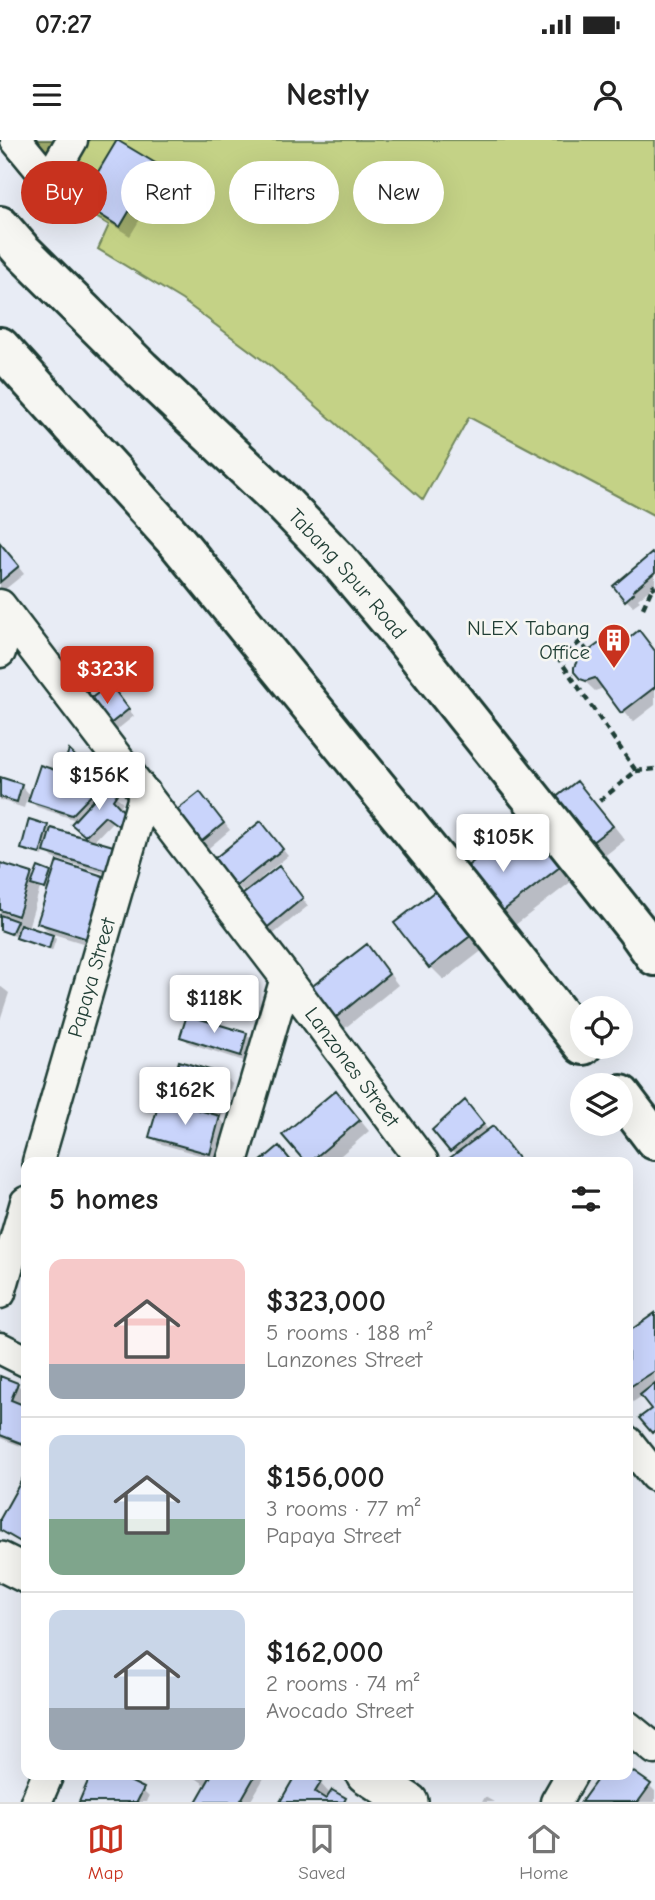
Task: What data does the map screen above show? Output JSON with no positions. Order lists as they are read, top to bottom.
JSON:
{
  "streets": {
    "highway": ["Tabang Spur Road"],
    "street": ["Papaya Street", "Lanzones Street"]
  },
  "crossings": [
    ["Papaya Street", "Lanzones Street"]
  ],
  "places": {
    "building": ["NLEX Tabang Office"]
  },
  "page": {
    "status": "07:27",
    "header": "Nestly",
    "chip": [
      "Buy",
      "Rent",
      "Filters",
      "New"
    ],
    "price": [
      "$323K",
      "$156K",
      "$105K",
      "$118K",
      "$162K"
    ],
    "heading": "5 homes",
    "list": [
      {
        "name": "$323,000",
        "note": "5 rooms · 188 m² · Lanzones Street"
      },
      {
        "name": "$156,000",
        "note": "3 rooms · 77 m² · Papaya Street"
      },
      {
        "name": "$162,000",
        "note": "2 rooms · 74 m² · Avocado Street"
      }
    ],
    "tabs": ["Map", "Saved", "Home"]
  }
}
